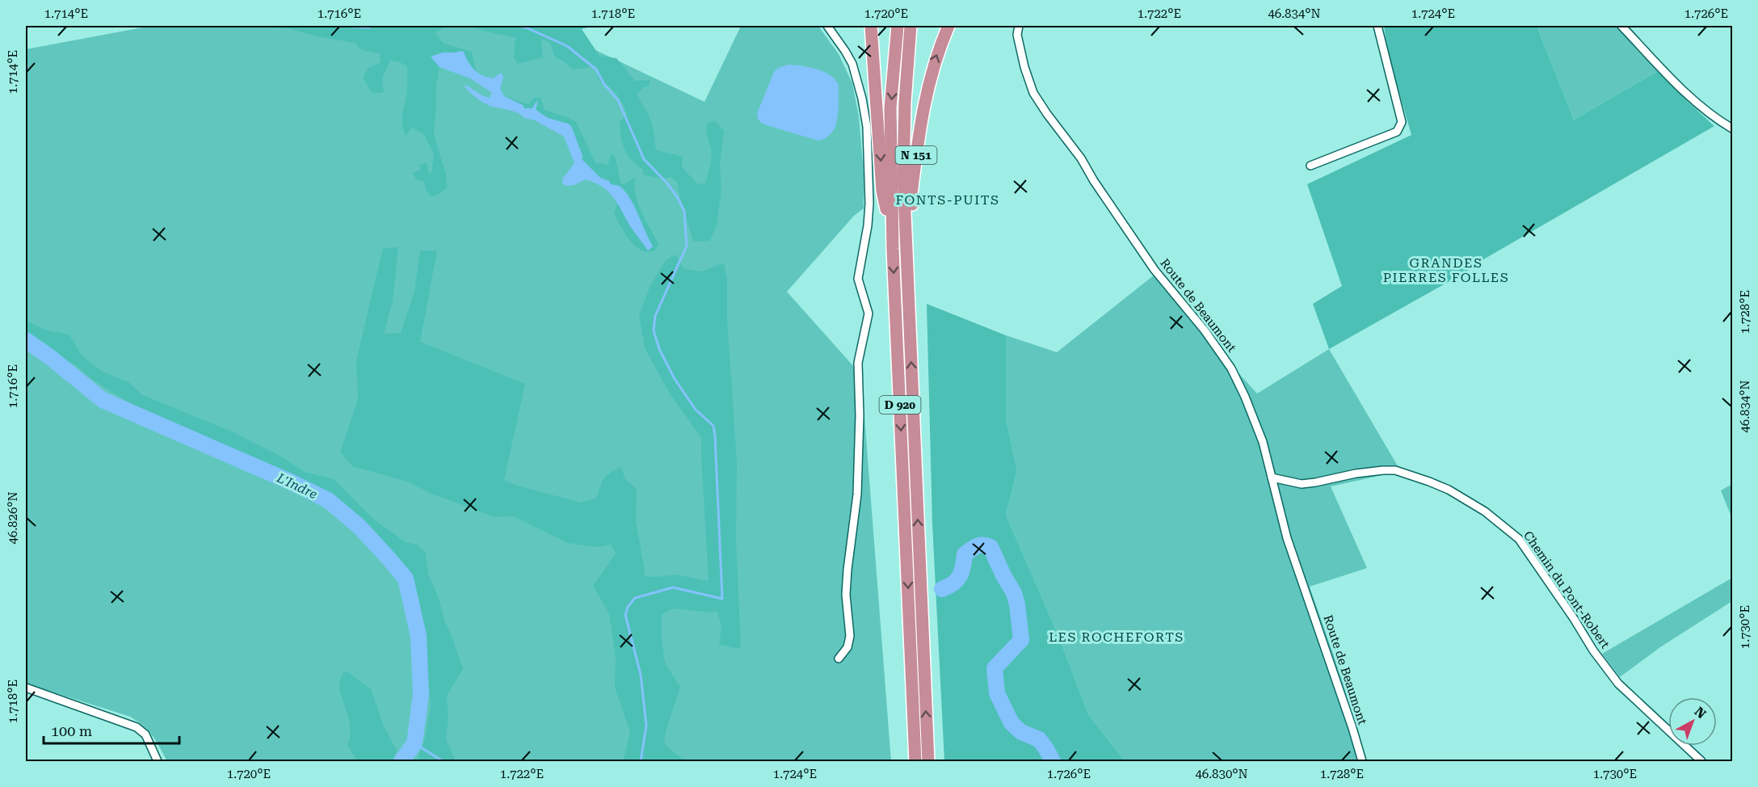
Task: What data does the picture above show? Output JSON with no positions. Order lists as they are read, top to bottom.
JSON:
{
  "streets": {
    "highway": ["N 151", "D 920"],
    "street": ["Route de Beaumont", "Chemin du Pont-Robert"]
  },
  "crossings": [
    ["N 151", "D 920"],
    ["Route de Beaumont", "Chemin du Pont-Robert"]
  ],
  "districts": ["FONTS-PUITS", "GRANDES PIERRES FOLLES", "LES ROCHEFORTS"],
  "water": ["L'Indre"],
  "scale_bar": "100 m",
  "north": "top right",
  "coordinates": [
    "1.714°E",
    "1.716°E",
    "1.718°E",
    "1.720°E",
    "1.722°E",
    "46.834°N",
    "1.724°E",
    "1.726°E",
    "1.728°E",
    "46.826°N",
    "1.730°E",
    "46.830°N"
  ]
}
